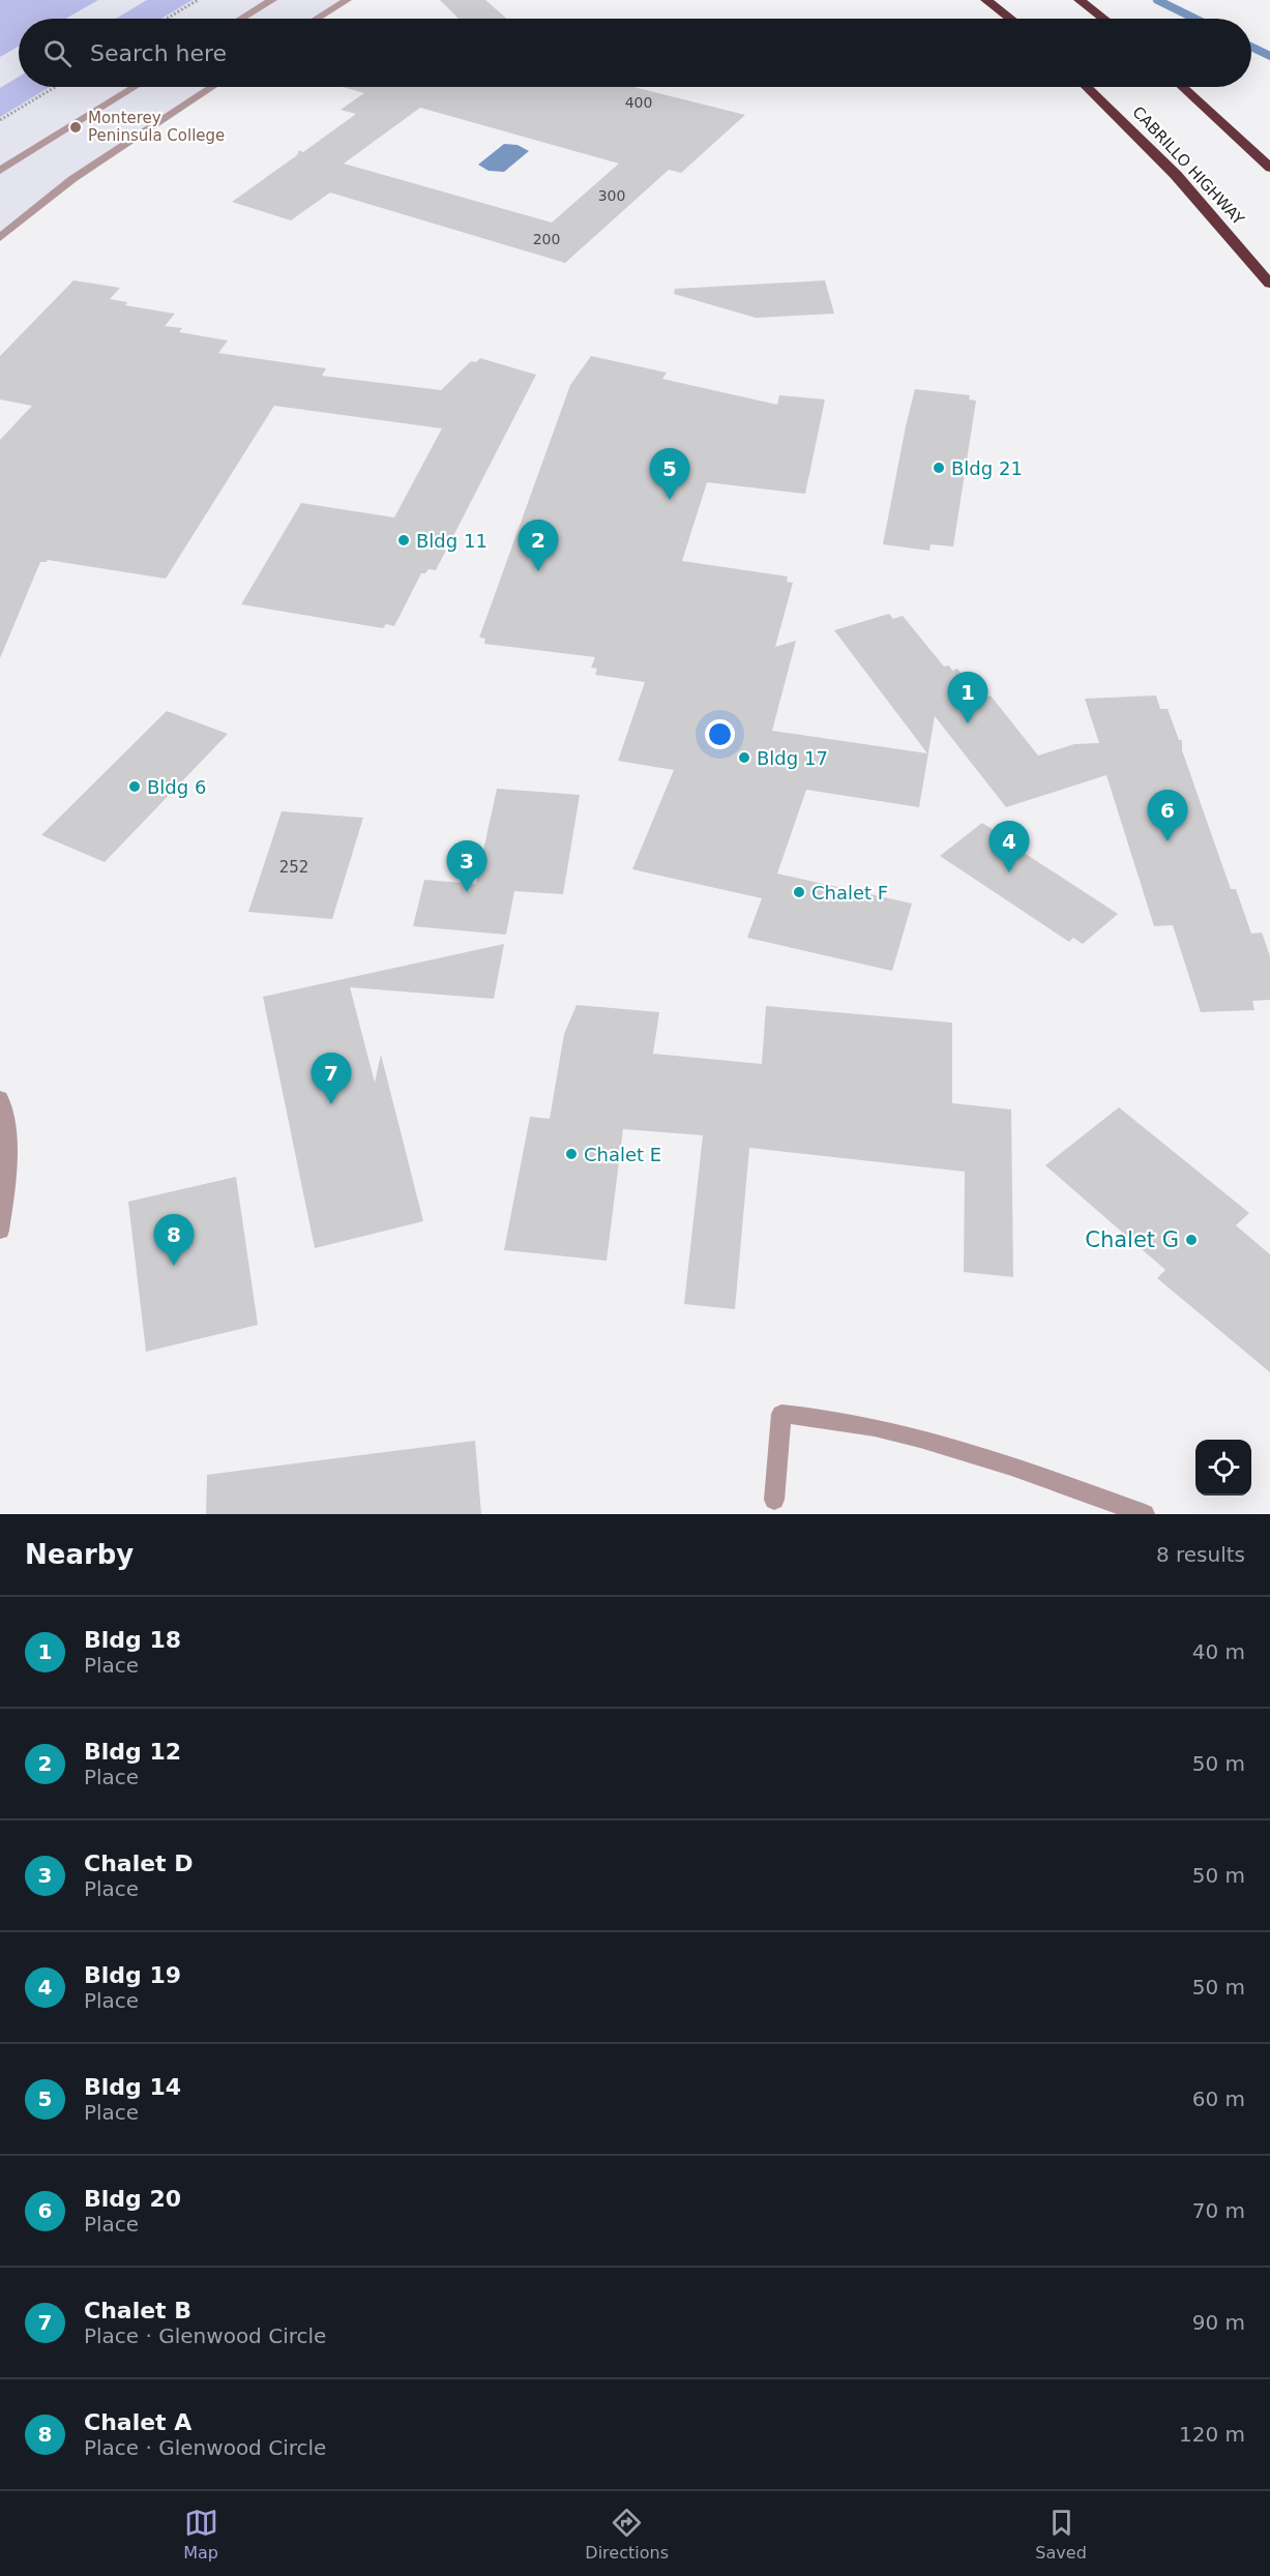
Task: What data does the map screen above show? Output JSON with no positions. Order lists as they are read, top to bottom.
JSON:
{
  "streets": {
    "highway": ["CABRILLO HIGHWAY"]
  },
  "places": [
    "Monterey Peninsula College",
    "Bldg 21",
    "Bldg 11",
    "Bldg 17",
    "Bldg 6",
    "Chalet F",
    "Chalet E",
    "Chalet G"
  ],
  "house_numbers": [
    "400",
    "300",
    "200",
    "252"
  ],
  "page": {
    "search": "Search here",
    "pins": [
      "5",
      "2",
      "1",
      "6",
      "4",
      "3",
      "7",
      "8"
    ],
    "heading": ["Nearby", "8 results"],
    "list": [
      {
        "mark": "1",
        "name": "Bldg 18",
        "note": "Place",
        "value": "40 m"
      },
      {
        "mark": "2",
        "name": "Bldg 12",
        "note": "Place",
        "value": "50 m"
      },
      {
        "mark": "3",
        "name": "Chalet D",
        "note": "Place",
        "value": "50 m"
      },
      {
        "mark": "4",
        "name": "Bldg 19",
        "note": "Place",
        "value": "50 m"
      },
      {
        "mark": "5",
        "name": "Bldg 14",
        "note": "Place",
        "value": "60 m"
      },
      {
        "mark": "6",
        "name": "Bldg 20",
        "note": "Place",
        "value": "70 m"
      },
      {
        "mark": "7",
        "name": "Chalet B",
        "note": "Place · Glenwood Circle",
        "value": "90 m"
      },
      {
        "mark": "8",
        "name": "Chalet A",
        "note": "Place · Glenwood Circle",
        "value": "120 m"
      }
    ],
    "nav": ["Map", "Directions", "Saved"]
  }
}
